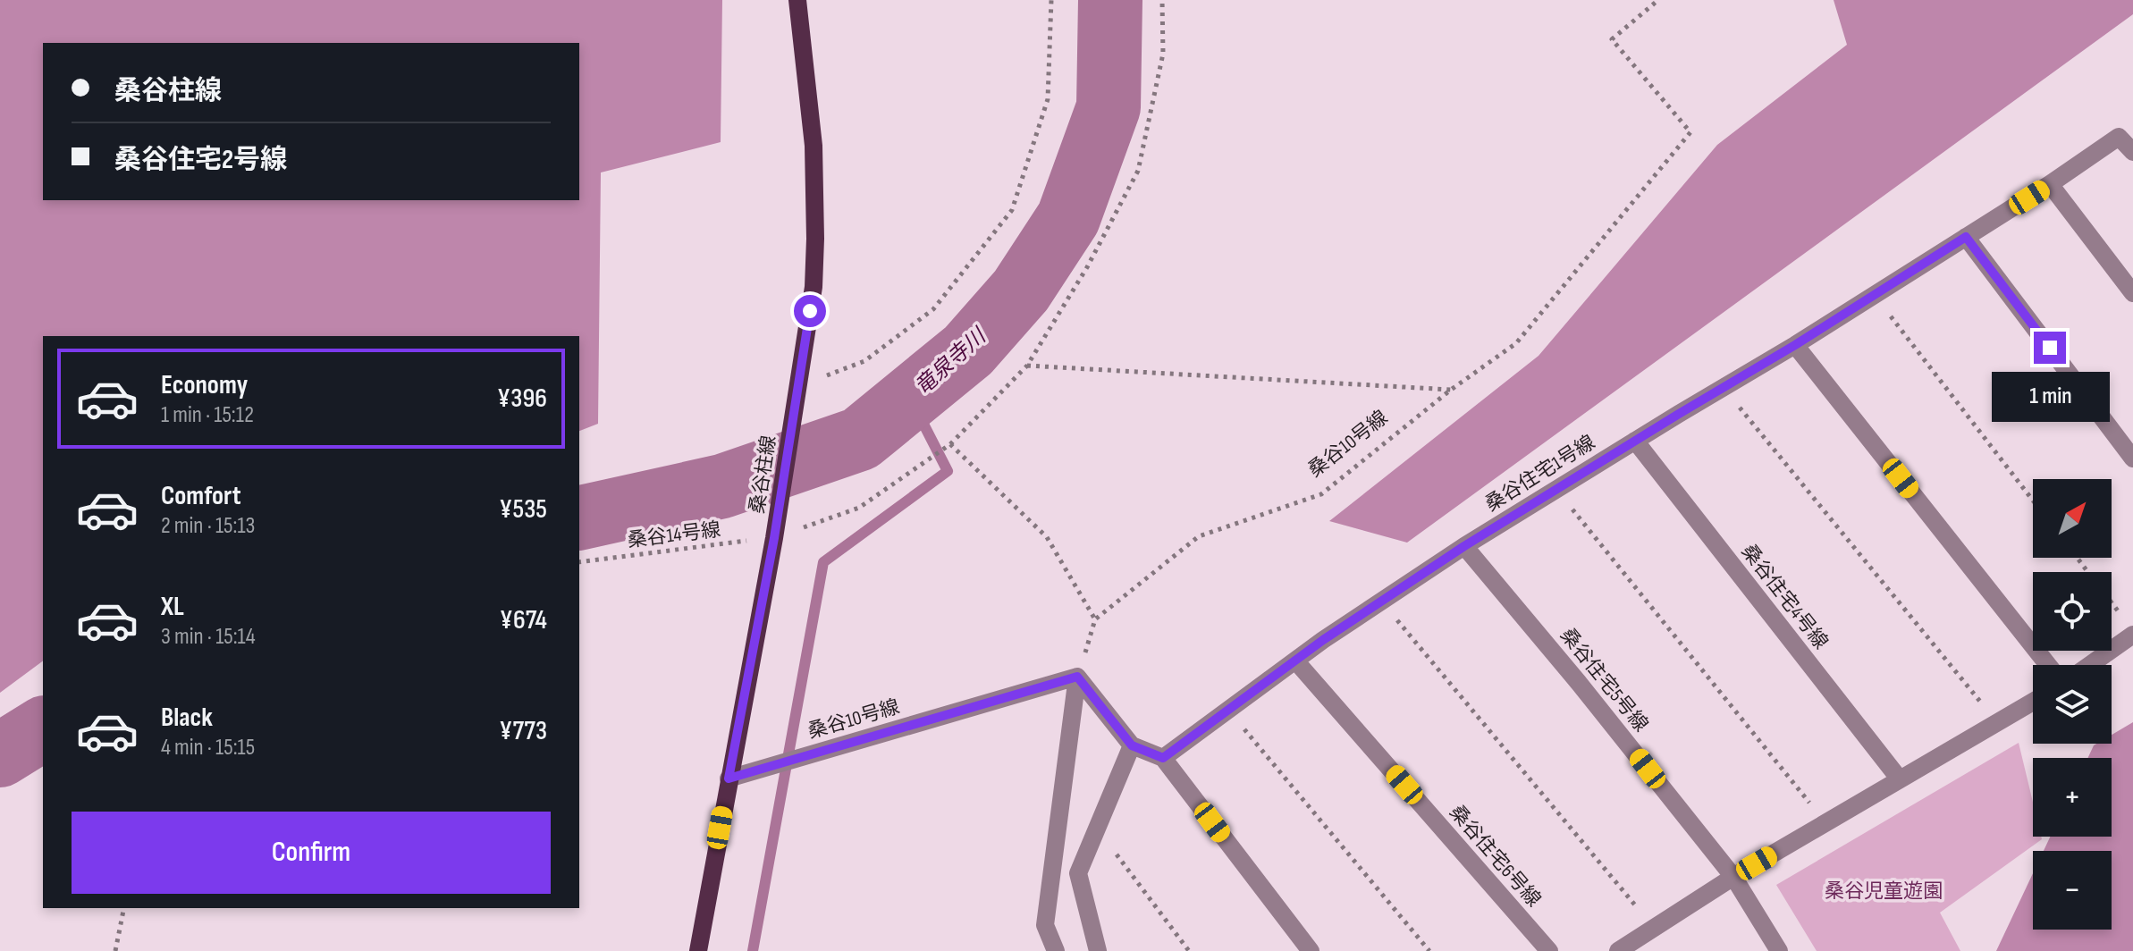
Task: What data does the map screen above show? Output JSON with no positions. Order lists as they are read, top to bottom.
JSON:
{
  "streets": {
    "main road": ["桑谷柱線"],
    "street": [
      "桑谷10号線",
      "桑谷住宅1号線",
      "桑谷住宅4号線",
      "桑谷住宅5号線",
      "桑谷住宅6号線"
    ],
    "path": ["桑谷14号線"]
  },
  "crossings": [
    ["桑谷10号線", "桑谷柱線"],
    ["桑谷住宅1号線", "桑谷住宅4号線"],
    ["桑谷住宅1号線", "桑谷住宅5号線"],
    ["桑谷住宅1号線", "桑谷住宅6号線"],
    ["桑谷柱線", "桑谷14号線"]
  ],
  "water": ["竜泉寺川"],
  "parks": ["桑谷児童遊園"],
  "north": "top right",
  "page": {
    "banner": ["桑谷柱線", "桑谷住宅2号線"],
    "list": [
      {
        "name": "Economy",
        "note": "1 min · 15:12",
        "value": "¥396"
      },
      {
        "name": "Comfort",
        "note": "2 min · 15:13",
        "value": "¥535"
      },
      {
        "name": "XL",
        "note": "3 min · 15:14",
        "value": "¥674"
      },
      {
        "name": "Black",
        "note": "4 min · 15:15",
        "value": "¥773"
      }
    ],
    "bubble": "1 min",
    "map_buttons": ["+", "−"],
    "buttons": "Confirm"
  }
}
